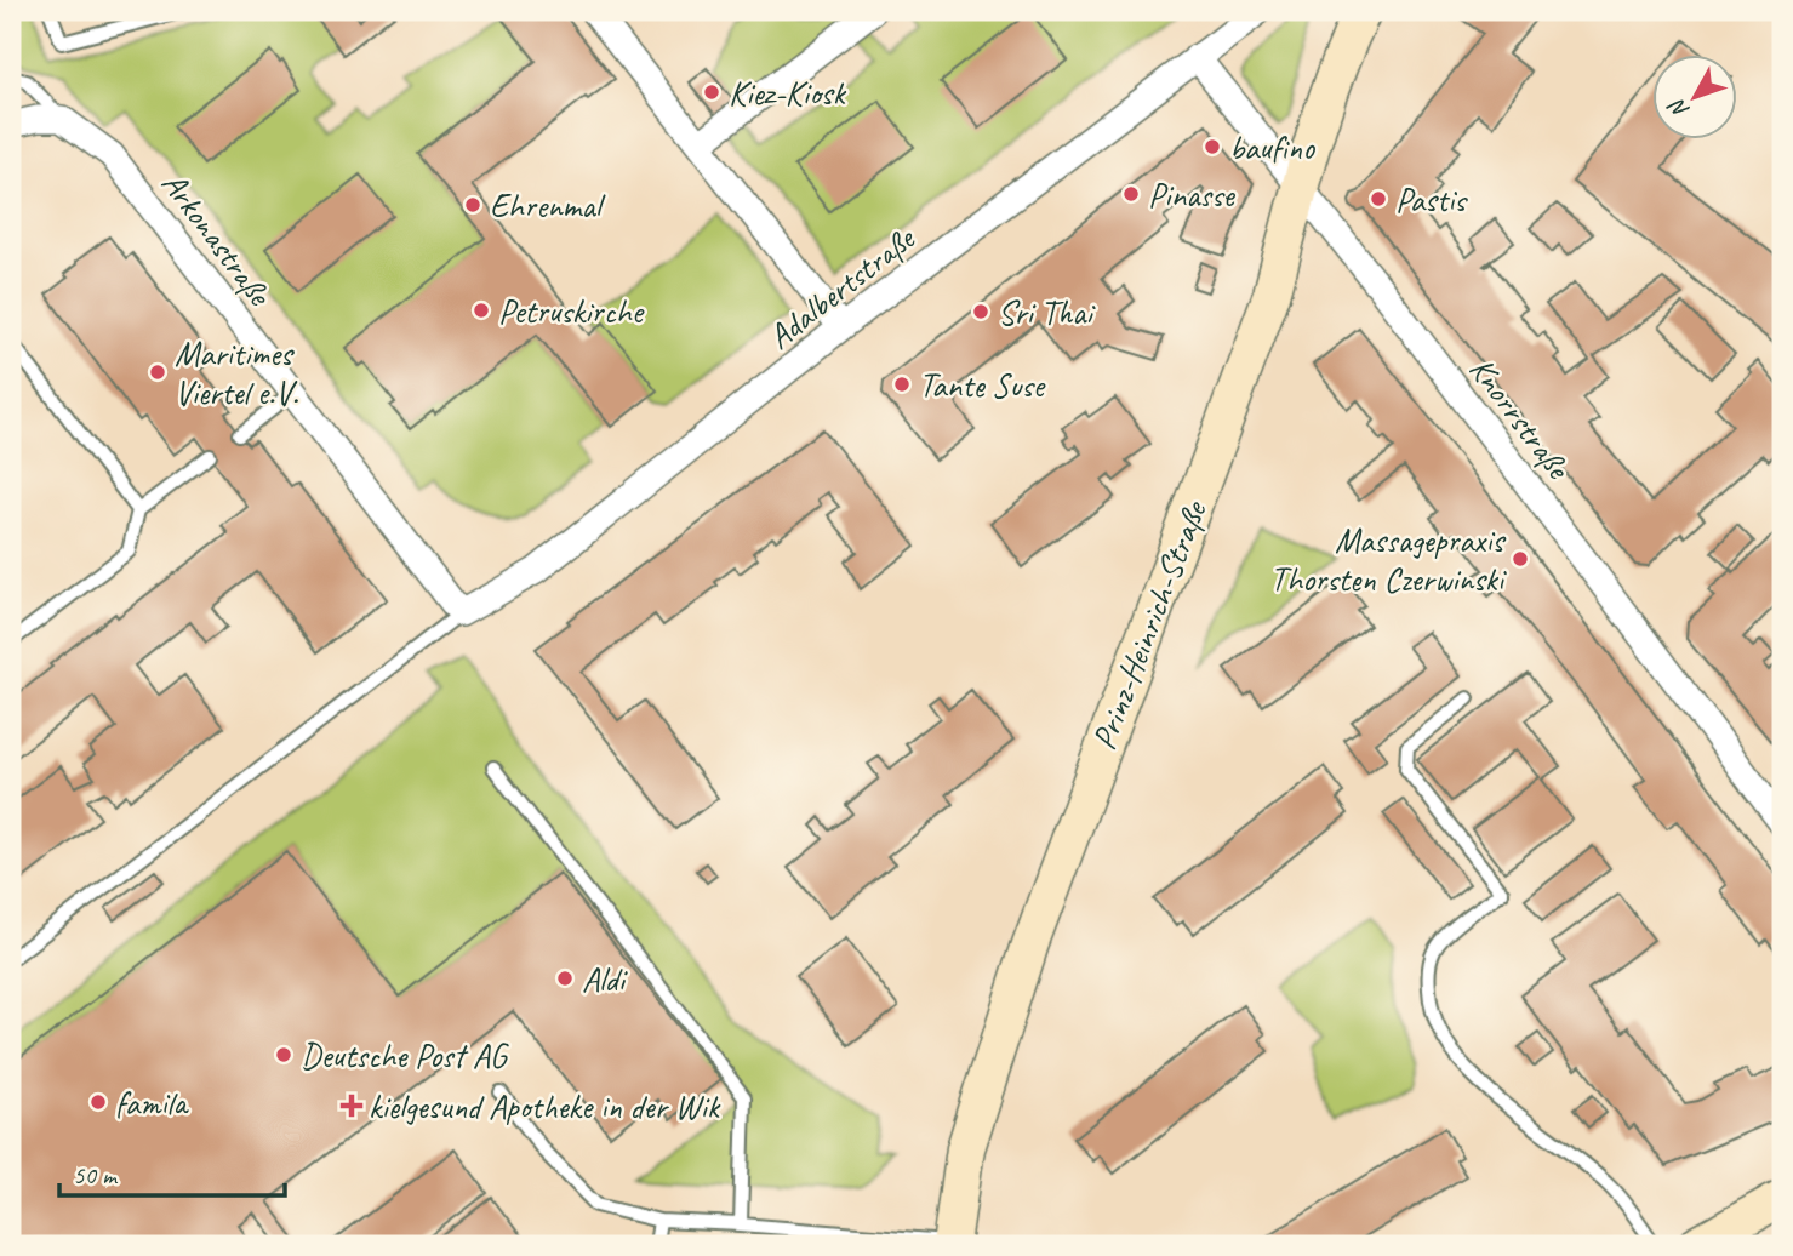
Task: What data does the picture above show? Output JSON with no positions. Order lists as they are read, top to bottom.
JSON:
{
  "streets": {
    "main road": ["Prinz-Heinrich-Straße"],
    "street": ["Arkonastraße", "Adalbertstraße", "Knorrstraße"]
  },
  "crossings": [
    ["Arkonastraße", "Adalbertstraße"],
    ["Adalbertstraße", "Knorrstraße"],
    ["Knorrstraße", "Prinz-Heinrich-Straße"]
  ],
  "places": {
    "other": [
      "Kiez-Kiosk",
      "baufino",
      "Pinasse",
      "Pastis",
      "Ehrenmal",
      "Petruskirche",
      "Sri Thai",
      "Maritimes Viertel e.V.",
      "Tante Suse",
      "Massagepraxis Thorsten Czerwinski",
      "Aldi",
      "Deutsche Post AG",
      "famila"
    ],
    "health": ["kielgesund Apotheke in der Wik"]
  },
  "scale_bar": "50 m",
  "north": "bottom left"
}
